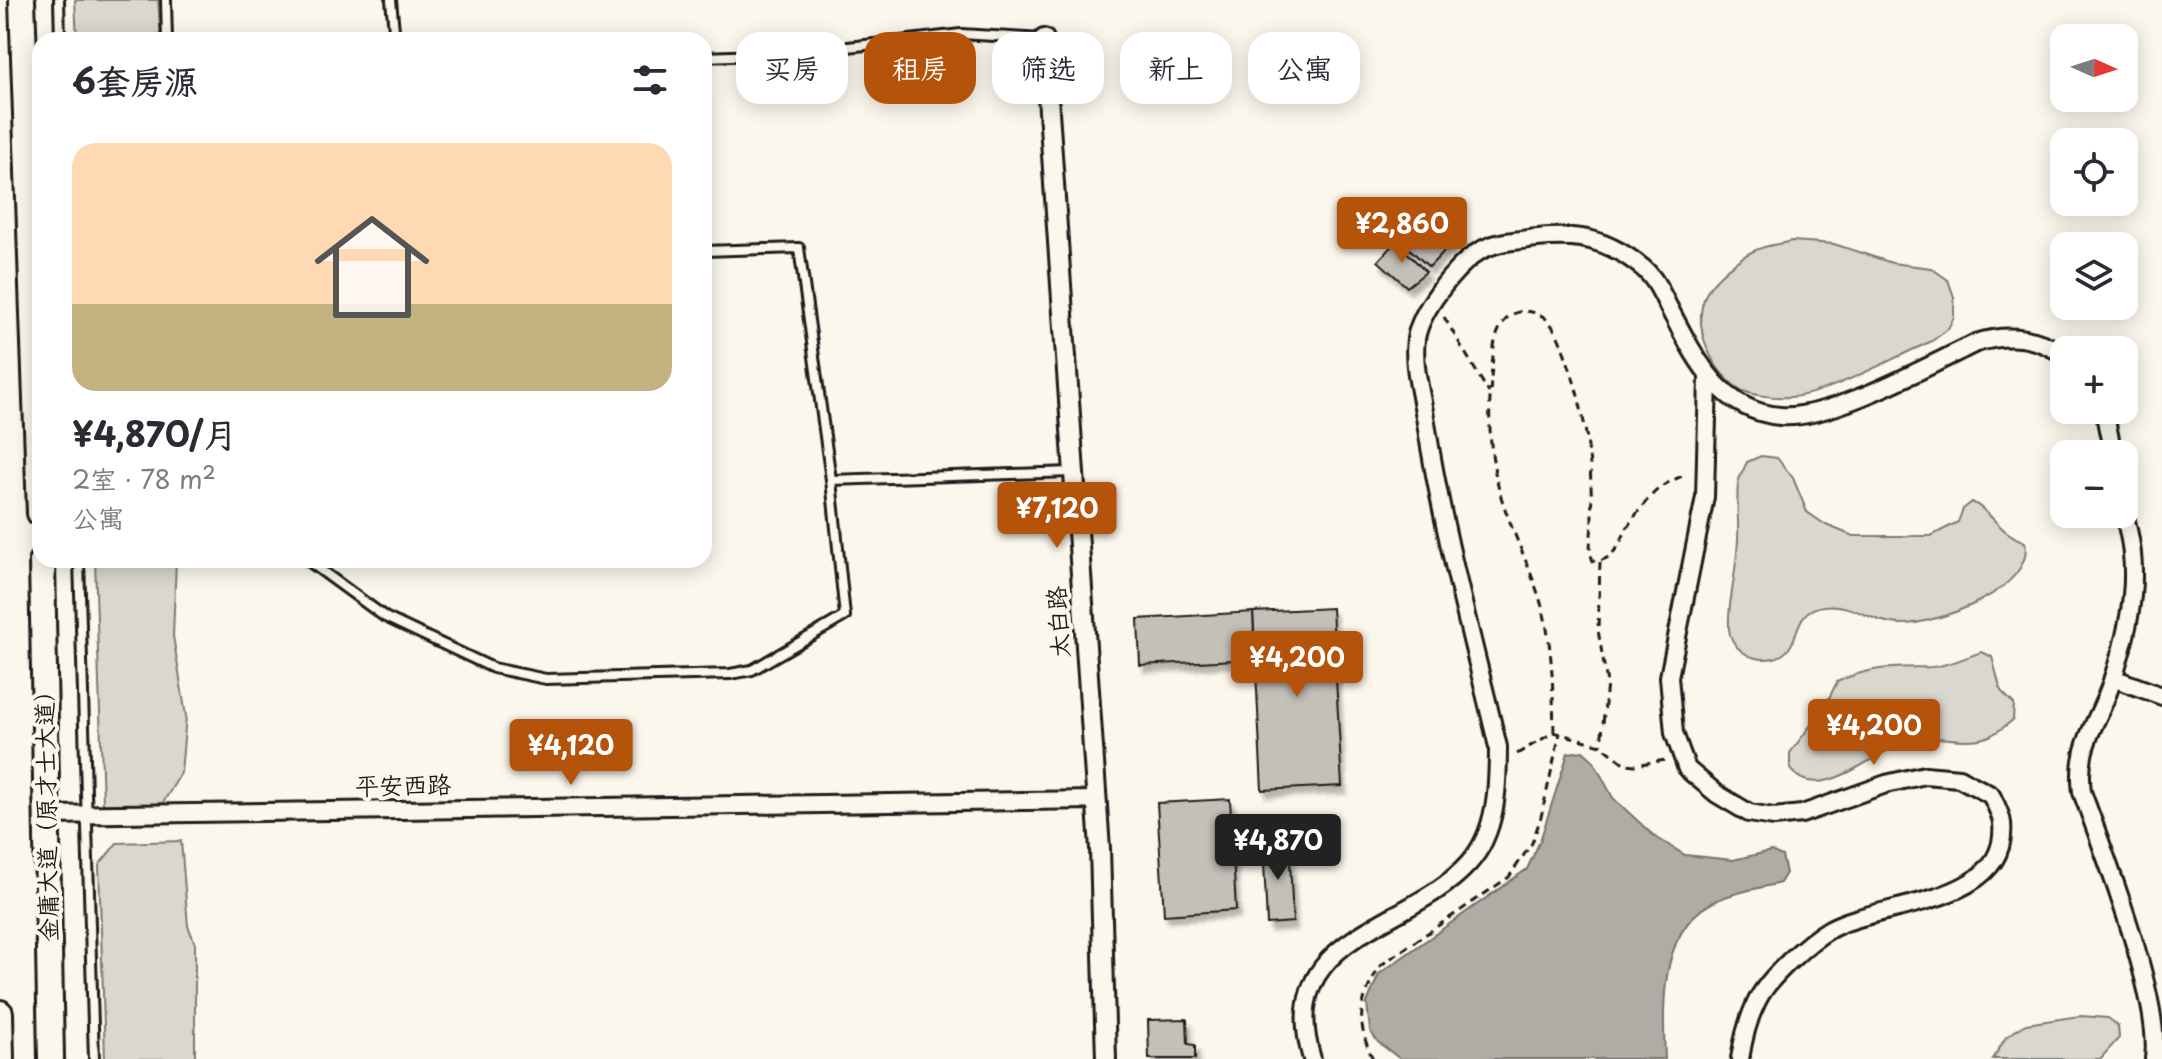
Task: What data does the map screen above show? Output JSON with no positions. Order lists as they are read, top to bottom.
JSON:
{
  "streets": {
    "main road": ["金庸大道（原才士大道）"],
    "street": ["太白路", "平安西路"]
  },
  "crossings": [
    ["太白路", "平安西路"],
    ["平安西路", "金庸大道（原才士大道）"]
  ],
  "north": "right",
  "page": {
    "map_buttons": ["+", "−"],
    "chip": [
      "买房",
      "租房",
      "筛选",
      "新上",
      "公寓"
    ],
    "heading": "6套房源",
    "list": [
      {
        "name": "¥4,870/月",
        "note": "2室 · 78 m² · 公寓"
      }
    ],
    "price": [
      "¥2,860",
      "¥7,120",
      "¥4,200",
      "¥4,200",
      "¥4,120",
      "¥4,870"
    ]
  }
}
